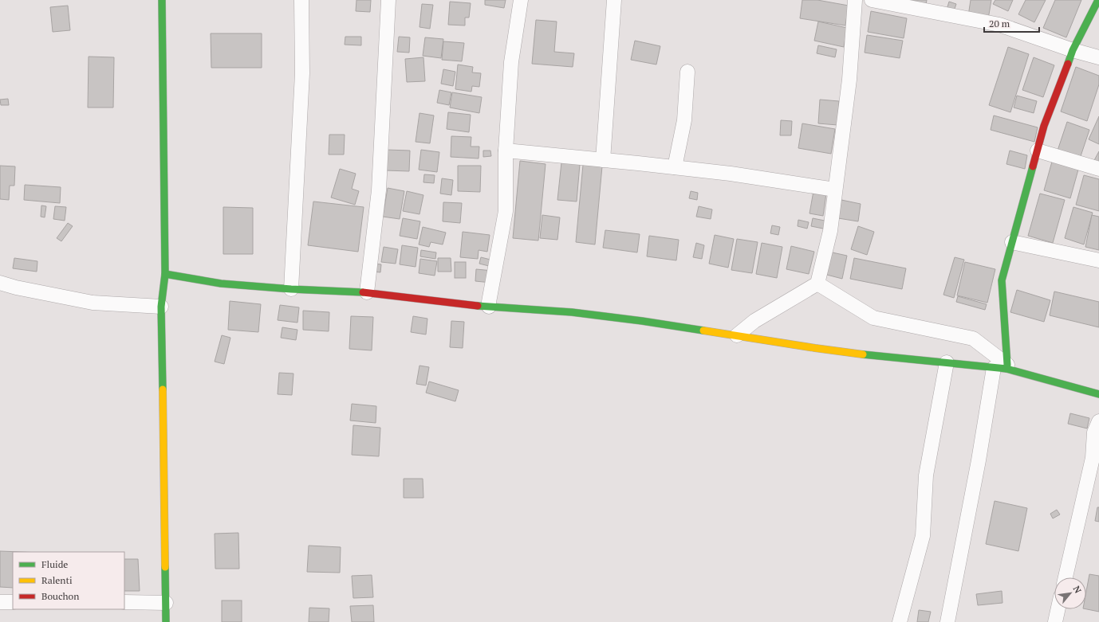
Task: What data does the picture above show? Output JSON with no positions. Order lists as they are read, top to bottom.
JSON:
{
  "legend": ["Fluide", "Ralenti", "Bouchon"],
  "scale_bar": "20 m",
  "north": "top right"
}
